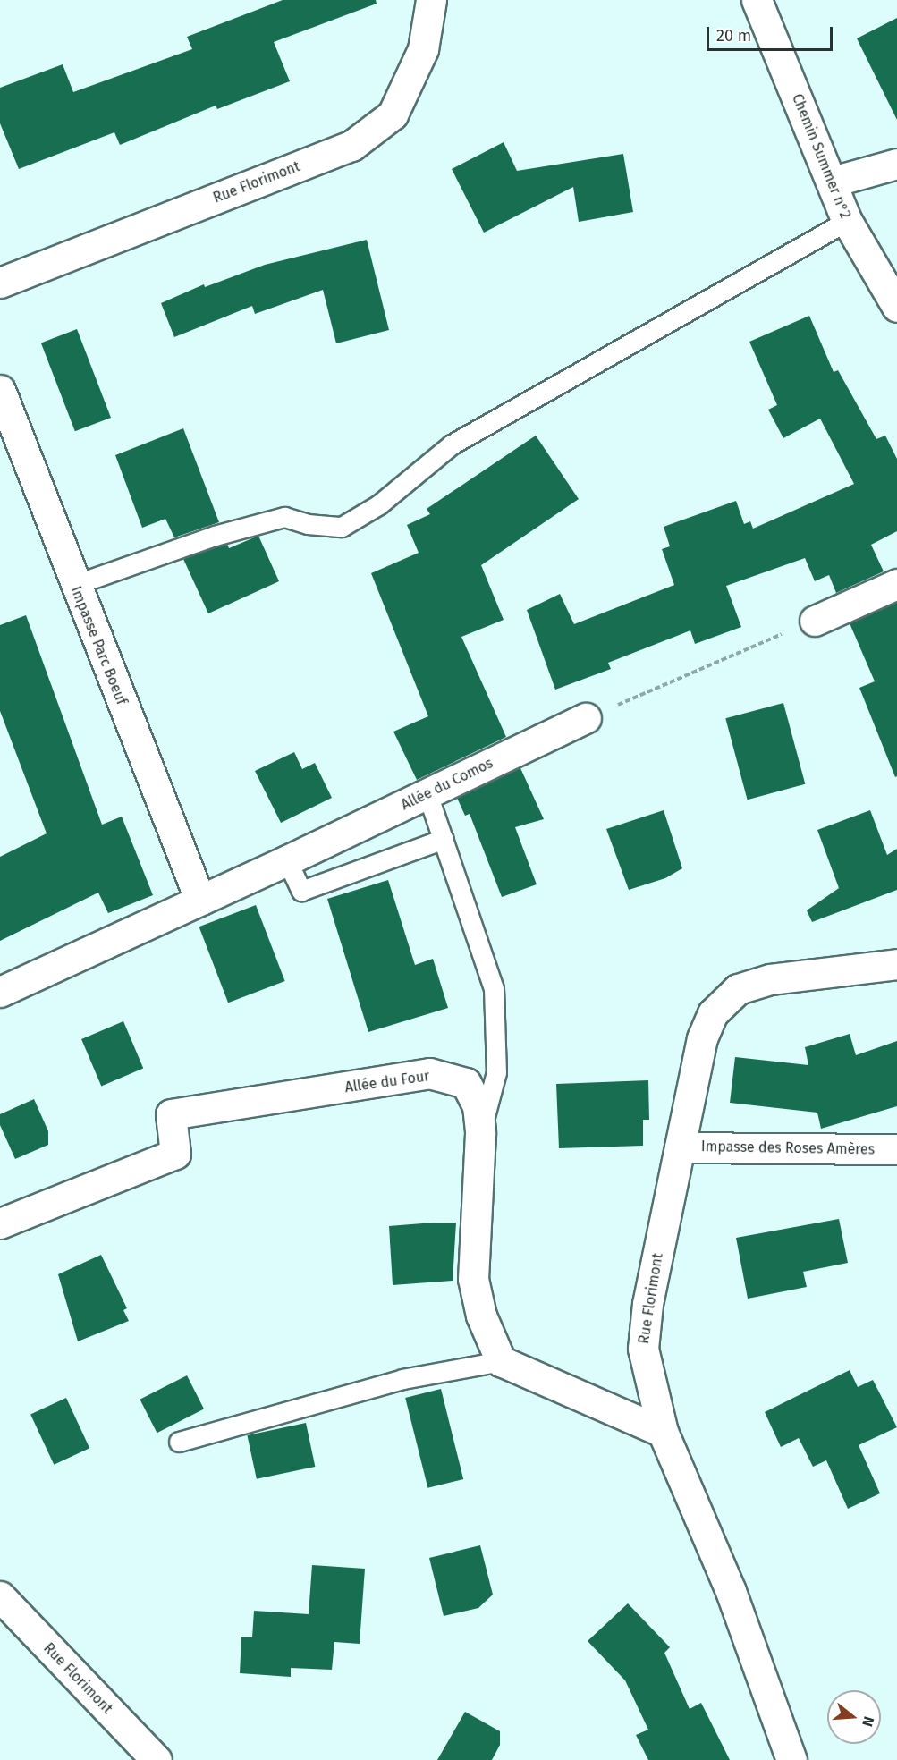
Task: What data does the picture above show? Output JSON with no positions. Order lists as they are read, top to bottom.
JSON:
{
  "streets": {
    "street": [
      "Chemin Summer n°2",
      "Rue Florimont",
      "Impasse Parc Boeuf",
      "Allée du Comos",
      "Allée du Four",
      "Impasse des Roses Amères"
    ]
  },
  "crossings": [
    ["Rue Florimont", "Impasse des Roses Amères"],
    ["Impasse Parc Boeuf", "Allée du Comos"]
  ],
  "scale_bar": "20 m",
  "north": "right"
}
